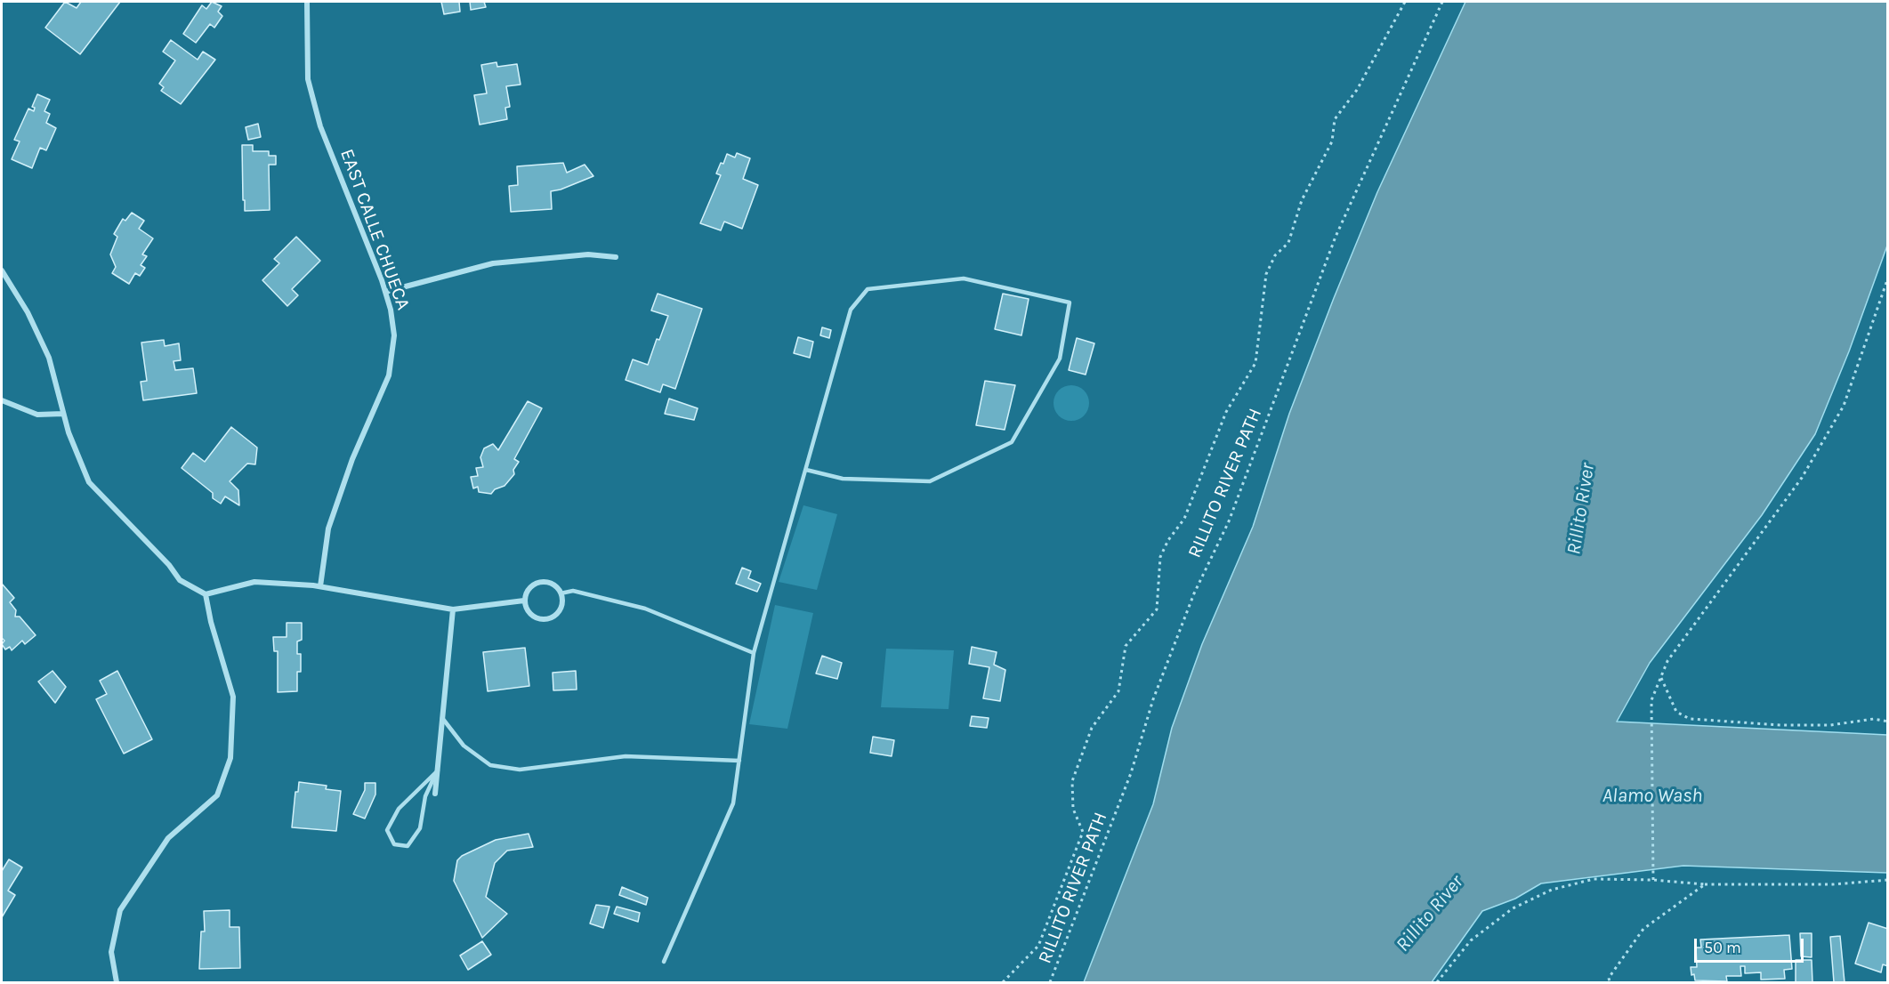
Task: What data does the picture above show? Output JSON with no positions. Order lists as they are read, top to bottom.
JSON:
{
  "streets": {
    "street": ["EAST CALLE CHUECA"],
    "path": ["RILLITO RIVER PATH"]
  },
  "water": ["Rillito River", "Alamo Wash"],
  "scale_bar": "50 m"
}
